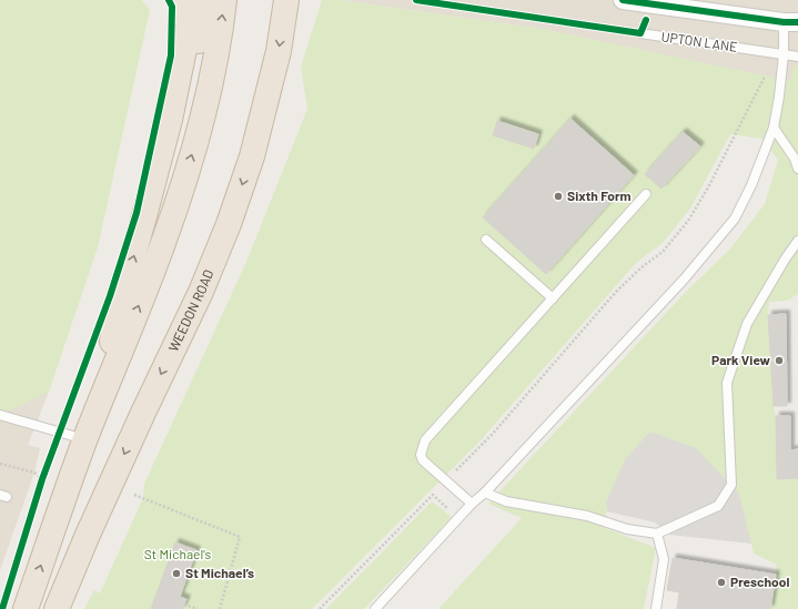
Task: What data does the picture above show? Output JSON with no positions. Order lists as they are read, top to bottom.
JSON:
{
  "streets": {
    "highway": ["WEEDON ROAD"],
    "lane": ["UPTON LANE"]
  },
  "parks": ["St Michael's"],
  "places": [
    "Sixth Form",
    "Park View",
    "St Michael’s",
    "Preschool"
  ]
}
